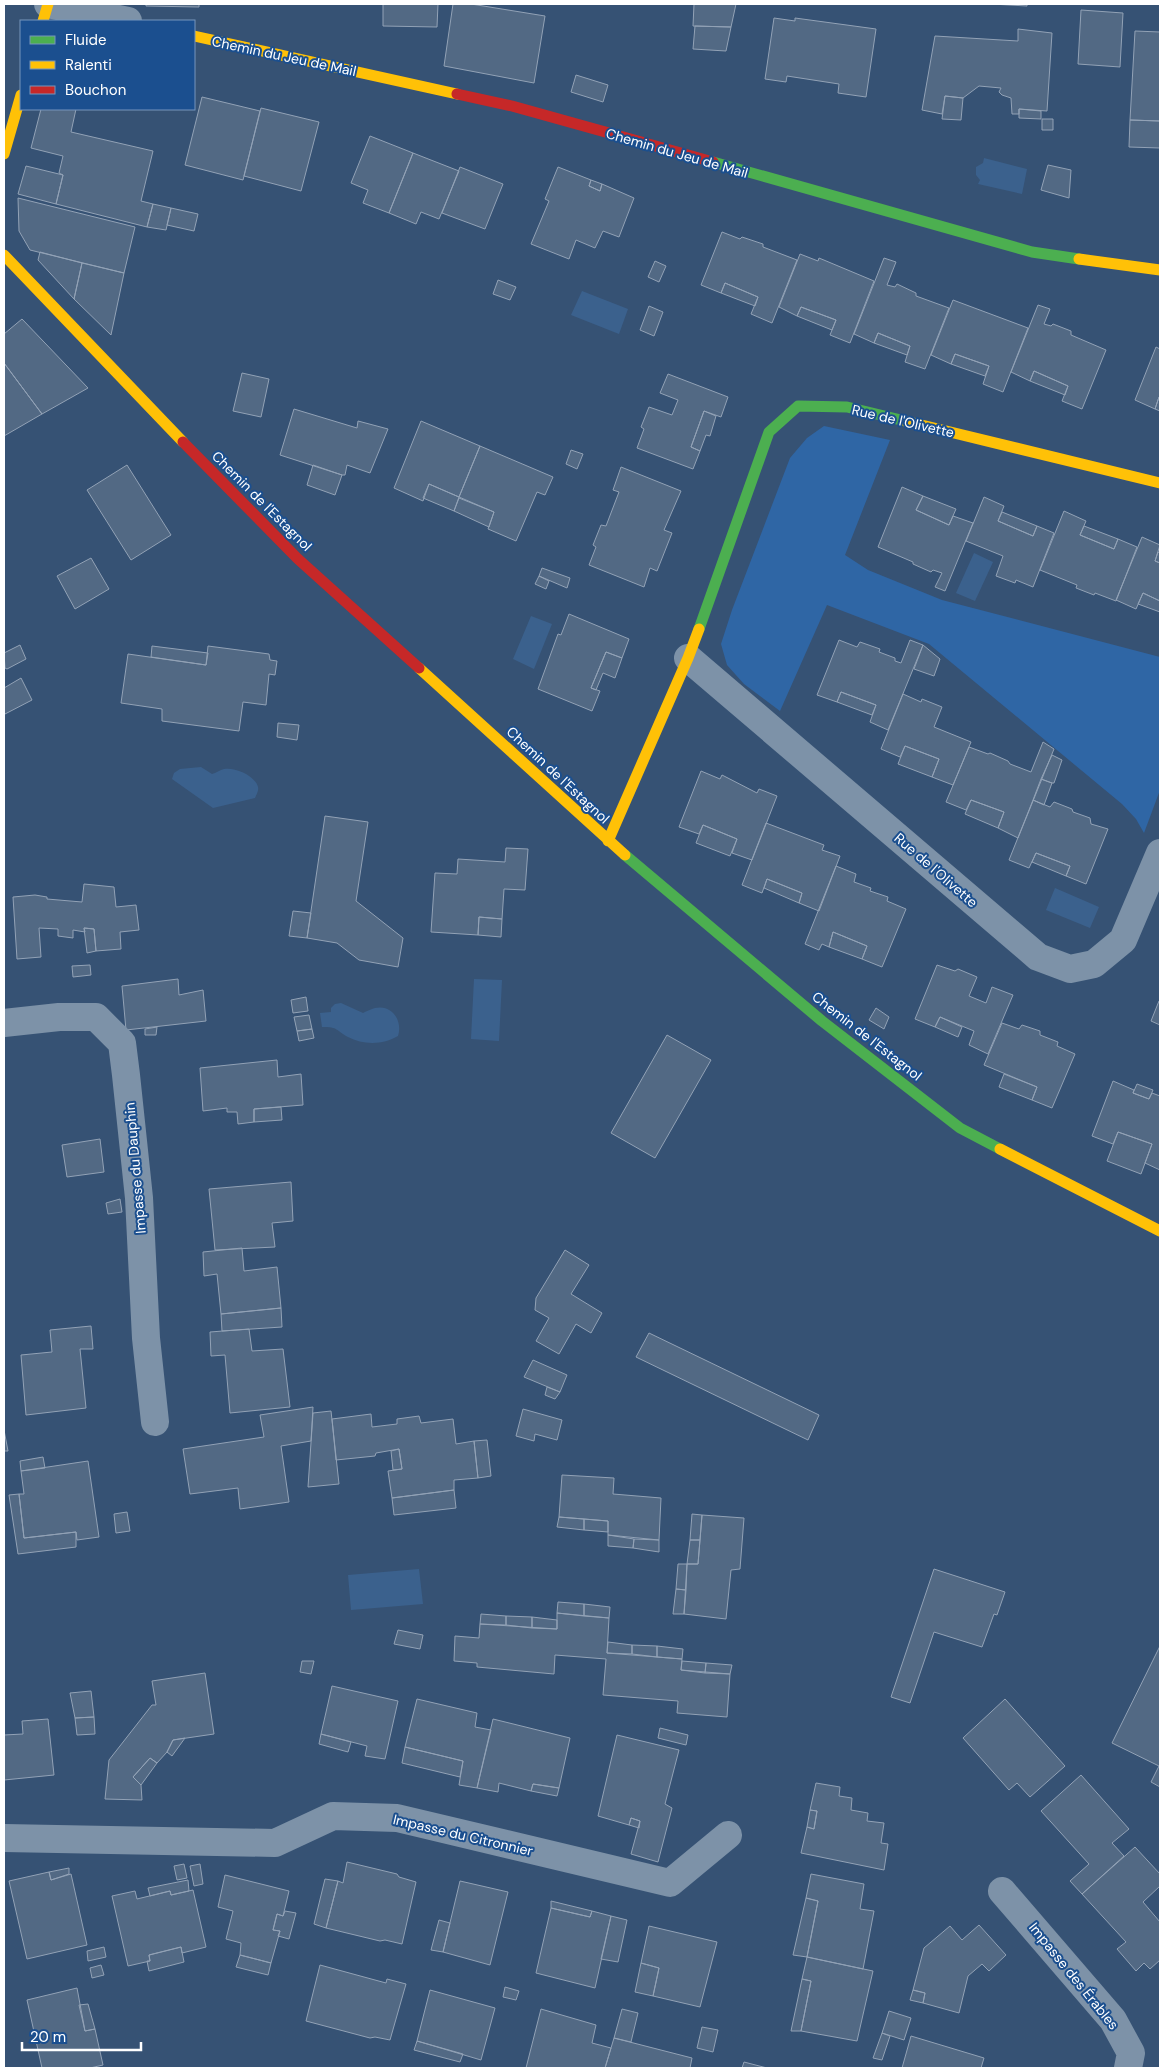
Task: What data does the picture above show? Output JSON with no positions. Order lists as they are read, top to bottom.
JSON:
{
  "streets": {
    "street": [
      "Chemin du Jeu de Mail",
      "Rue de l'Olivette",
      "Chemin de l'Estagnol",
      "Impasse du Dauphin",
      "Impasse du Citronnier",
      "Impasse des Érables"
    ]
  },
  "crossings": [
    ["Rue de l'Olivette", "Chemin de l'Estagnol"]
  ],
  "legend": ["Fluide", "Ralenti", "Bouchon"],
  "scale_bar": "20 m"
}
